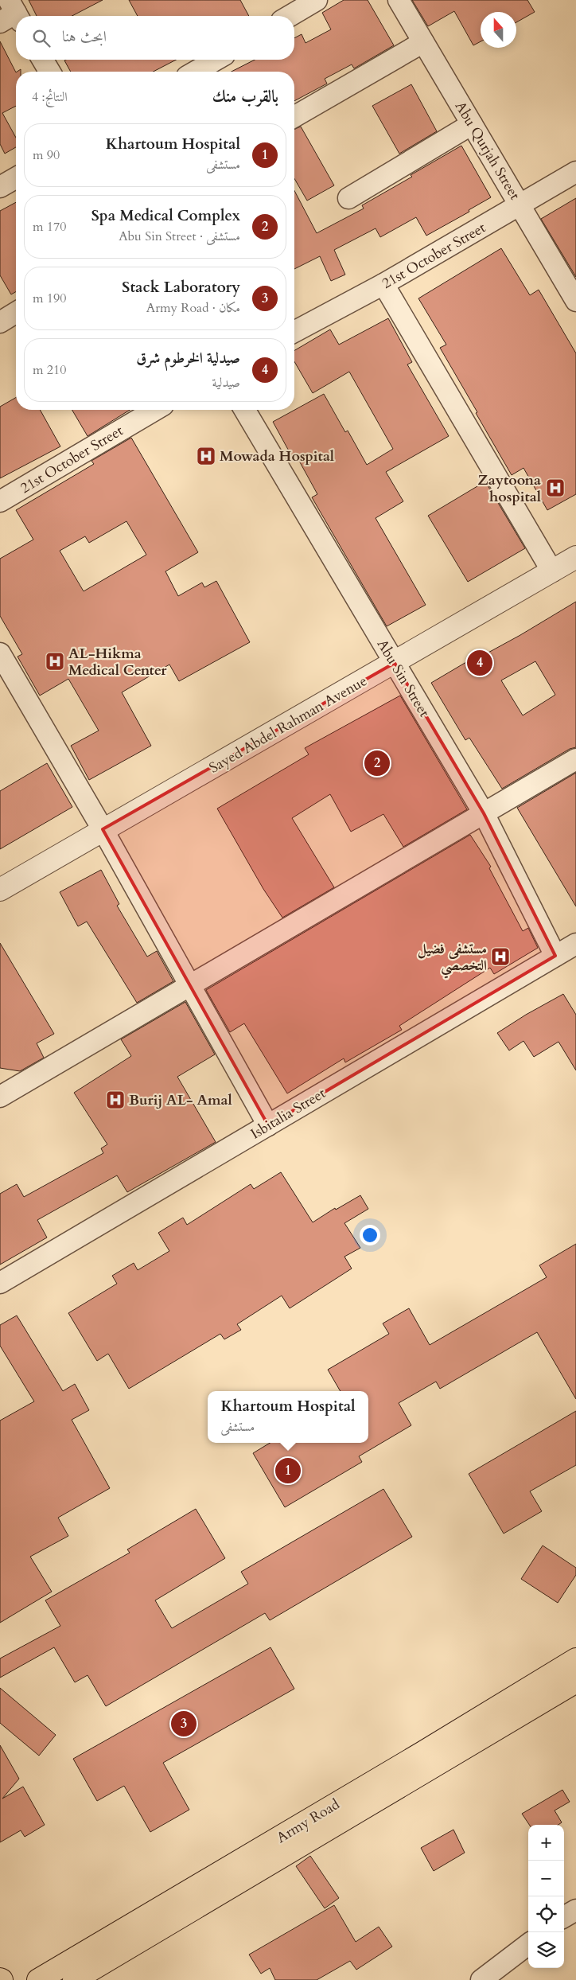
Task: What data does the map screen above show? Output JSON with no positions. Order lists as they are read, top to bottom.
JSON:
{
  "streets": {
    "highway": ["Army Road"],
    "street": [
      "Abu Qurjah Street",
      "21st October Street",
      "Abu Sin Street",
      "Sayed Abdel Rahman Avenue",
      "Isbitalia Street"
    ]
  },
  "crossings": [
    ["Abu Qurjah Street", "21st October Street"],
    ["Abu Sin Street", "Sayed Abdel Rahman Avenue"],
    ["Abu Sin Street", "Isbitalia Street"]
  ],
  "places": {
    "hospital": [
      "Mowada Hospital",
      "Zaytoona hospital",
      "AL-Hikma Medical Center",
      "مستشفى فضيل التخصصي",
      "Burij AL- Amal"
    ]
  },
  "north": "top",
  "page": {
    "search": "ابحث هنا",
    "heading": ["بالقرب منك", "النتائج: 4"],
    "list": [
      {
        "mark": "1",
        "name": "Khartoum Hospital",
        "note": "مستشفى",
        "value": "90 m"
      },
      {
        "mark": "2",
        "name": "Spa Medical Complex",
        "note": "مستشفى · Abu Sin Street",
        "value": "170 m"
      },
      {
        "mark": "3",
        "name": "Stack Laboratory",
        "note": "مكان · Army Road",
        "value": "190 m"
      },
      {
        "mark": "4",
        "name": "صيدلية الخرطوم شرق",
        "note": "صيدلية",
        "value": "210 m"
      }
    ],
    "pins": [
      "4",
      "2",
      "1",
      "3"
    ],
    "popup": ["Khartoum Hospital", "مستشفى"],
    "map_buttons": ["+", "−"]
  }
}
